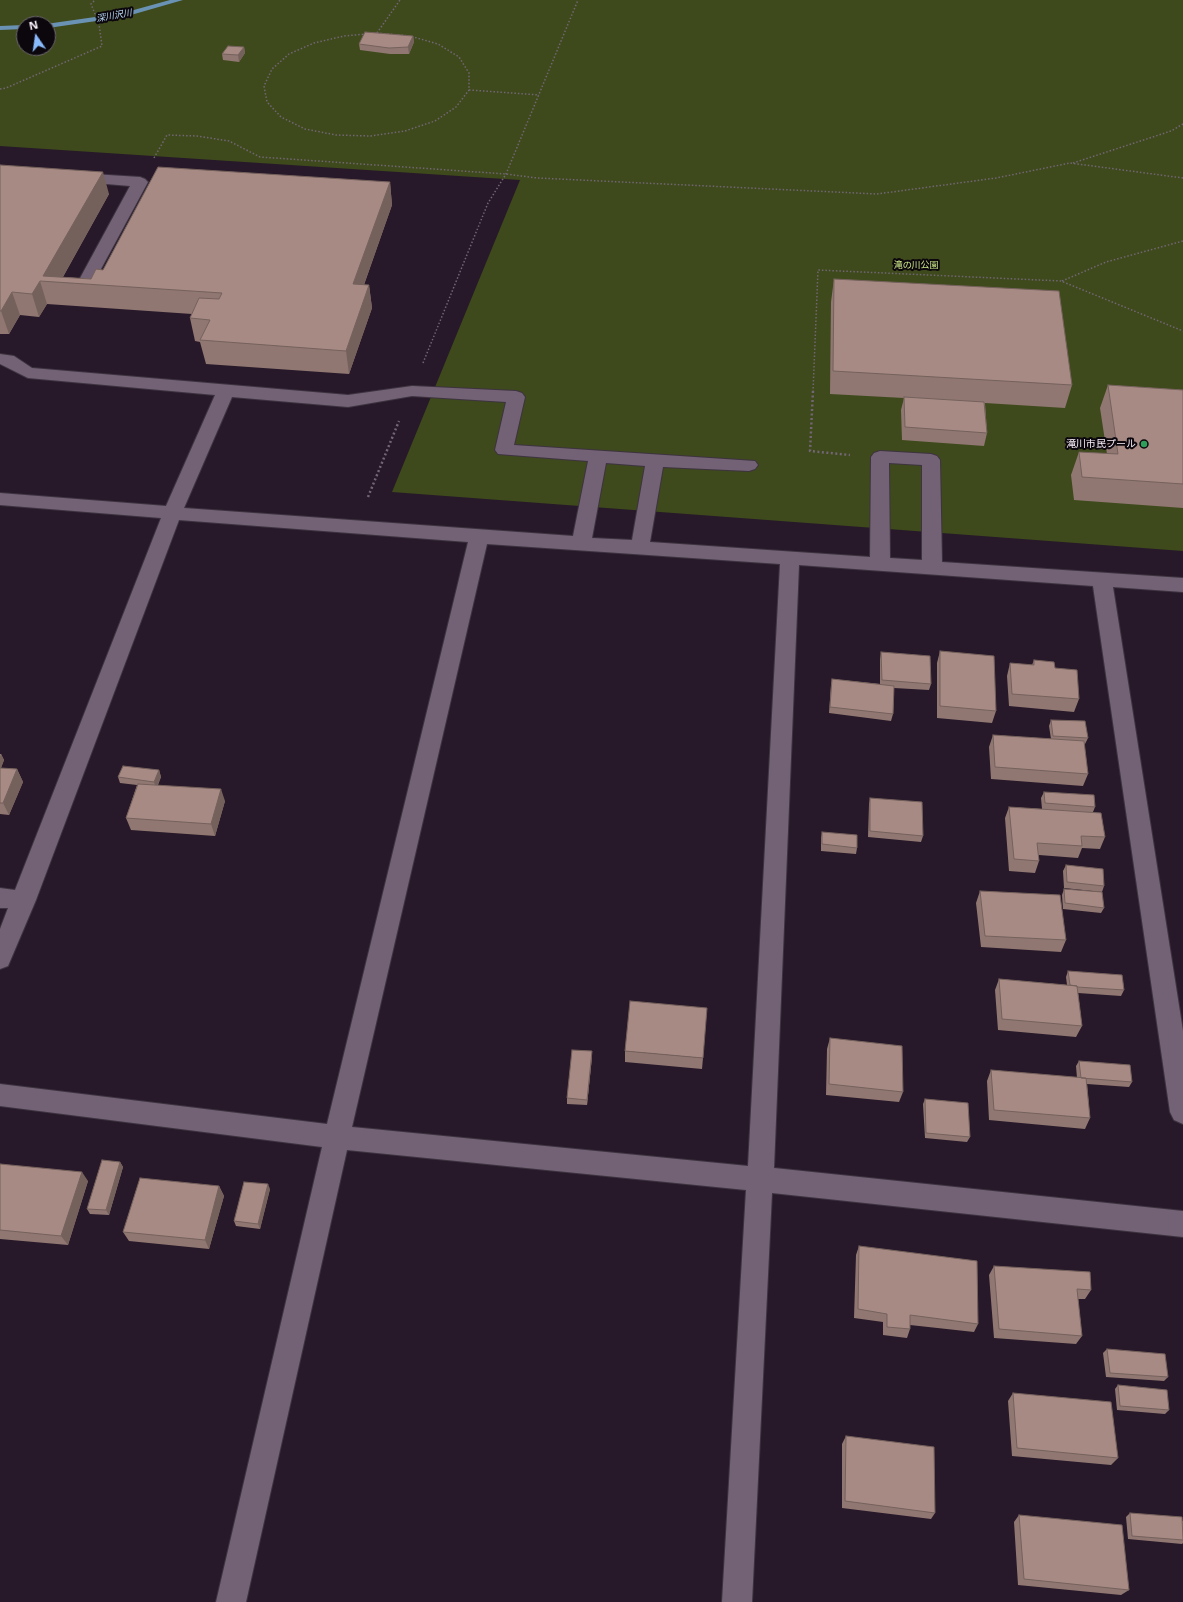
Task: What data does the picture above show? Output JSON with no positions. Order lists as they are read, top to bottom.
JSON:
{
  "water": ["深川沢川"],
  "parks": ["滝の川公園"],
  "places": ["滝川市民プール"],
  "north": "top"
}
